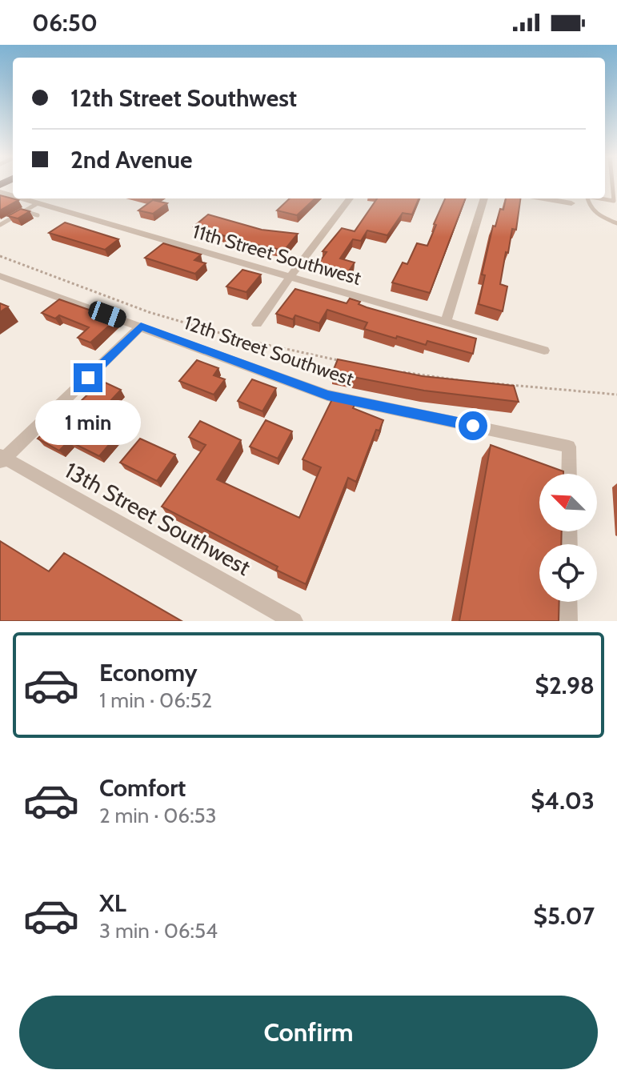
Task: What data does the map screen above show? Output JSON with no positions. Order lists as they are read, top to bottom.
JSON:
{
  "streets": {
    "street": ["11th Street Southwest", "12th Street Southwest", "13th Street Southwest"]
  },
  "north": "top left",
  "page": {
    "status": "06:50",
    "banner": ["12th Street Southwest", "2nd Avenue"],
    "bubble": "1 min",
    "list": [
      {
        "name": "Economy",
        "note": "1 min · 06:52",
        "value": "$2.98"
      },
      {
        "name": "Comfort",
        "note": "2 min · 06:53",
        "value": "$4.03"
      },
      {
        "name": "XL",
        "note": "3 min · 06:54",
        "value": "$5.07"
      }
    ],
    "buttons": "Confirm"
  }
}
